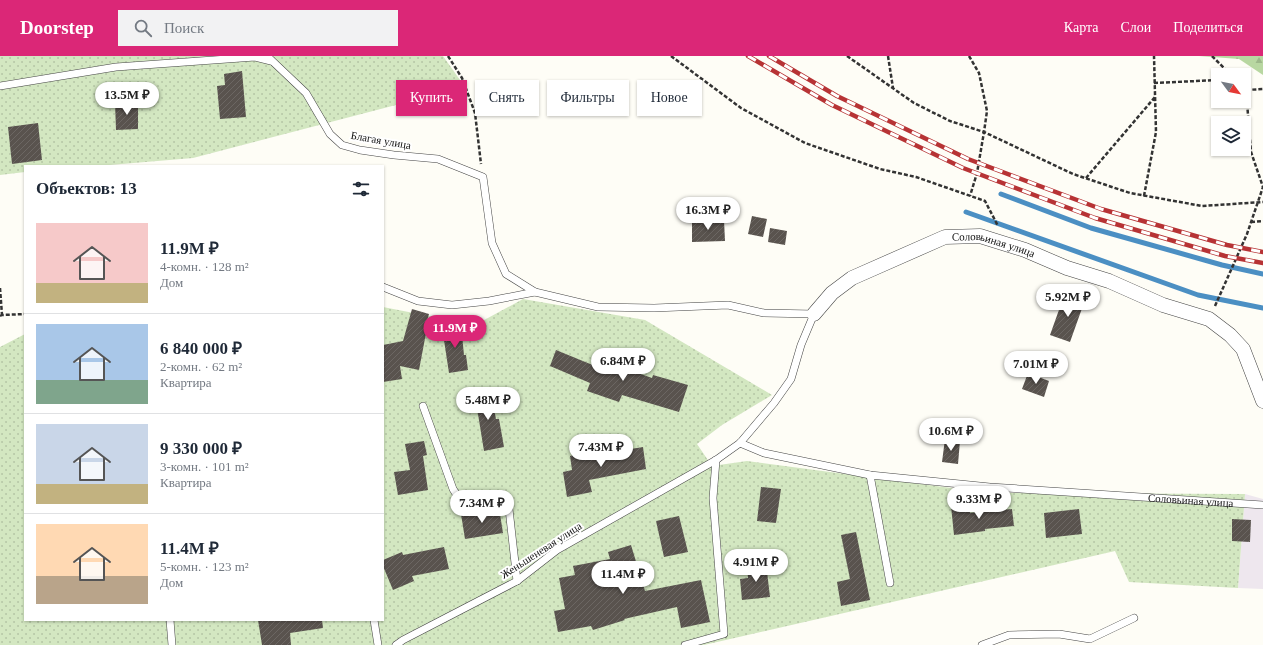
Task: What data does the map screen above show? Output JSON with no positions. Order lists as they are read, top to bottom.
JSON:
{
  "streets": {
    "street": ["Соловьиная улица"],
    "lane": ["Благая улица", "Женьшеневая улица"]
  },
  "crossings": [
    ["Соловьиная улица", "Женьшеневая улица"]
  ],
  "north": "bottom right",
  "page": {
    "header": "Doorstep",
    "search": "Поиск",
    "nav": ["Карта", "Слои", "Поделиться"],
    "chip": [
      "Купить",
      "Снять",
      "Фильтры",
      "Новое"
    ],
    "price": [
      "13.5M ₽",
      "16.3M ₽",
      "5.92M ₽",
      "11.9M ₽",
      "6.84M ₽",
      "7.01M ₽",
      "5.48M ₽",
      "10.6M ₽",
      "7.43M ₽",
      "9.33M ₽",
      "7.34M ₽",
      "4.91M ₽",
      "11.4M ₽"
    ],
    "heading": "Объектов: 13",
    "list": [
      {
        "name": "11.9M ₽",
        "note": "4-комн. · 128 m² · Дом"
      },
      {
        "name": "6 840 000 ₽",
        "note": "2-комн. · 62 m² · Квартира"
      },
      {
        "name": "9 330 000 ₽",
        "note": "3-комн. · 101 m² · Квартира"
      },
      {
        "name": "11.4M ₽",
        "note": "5-комн. · 123 m² · Дом"
      }
    ]
  }
}
